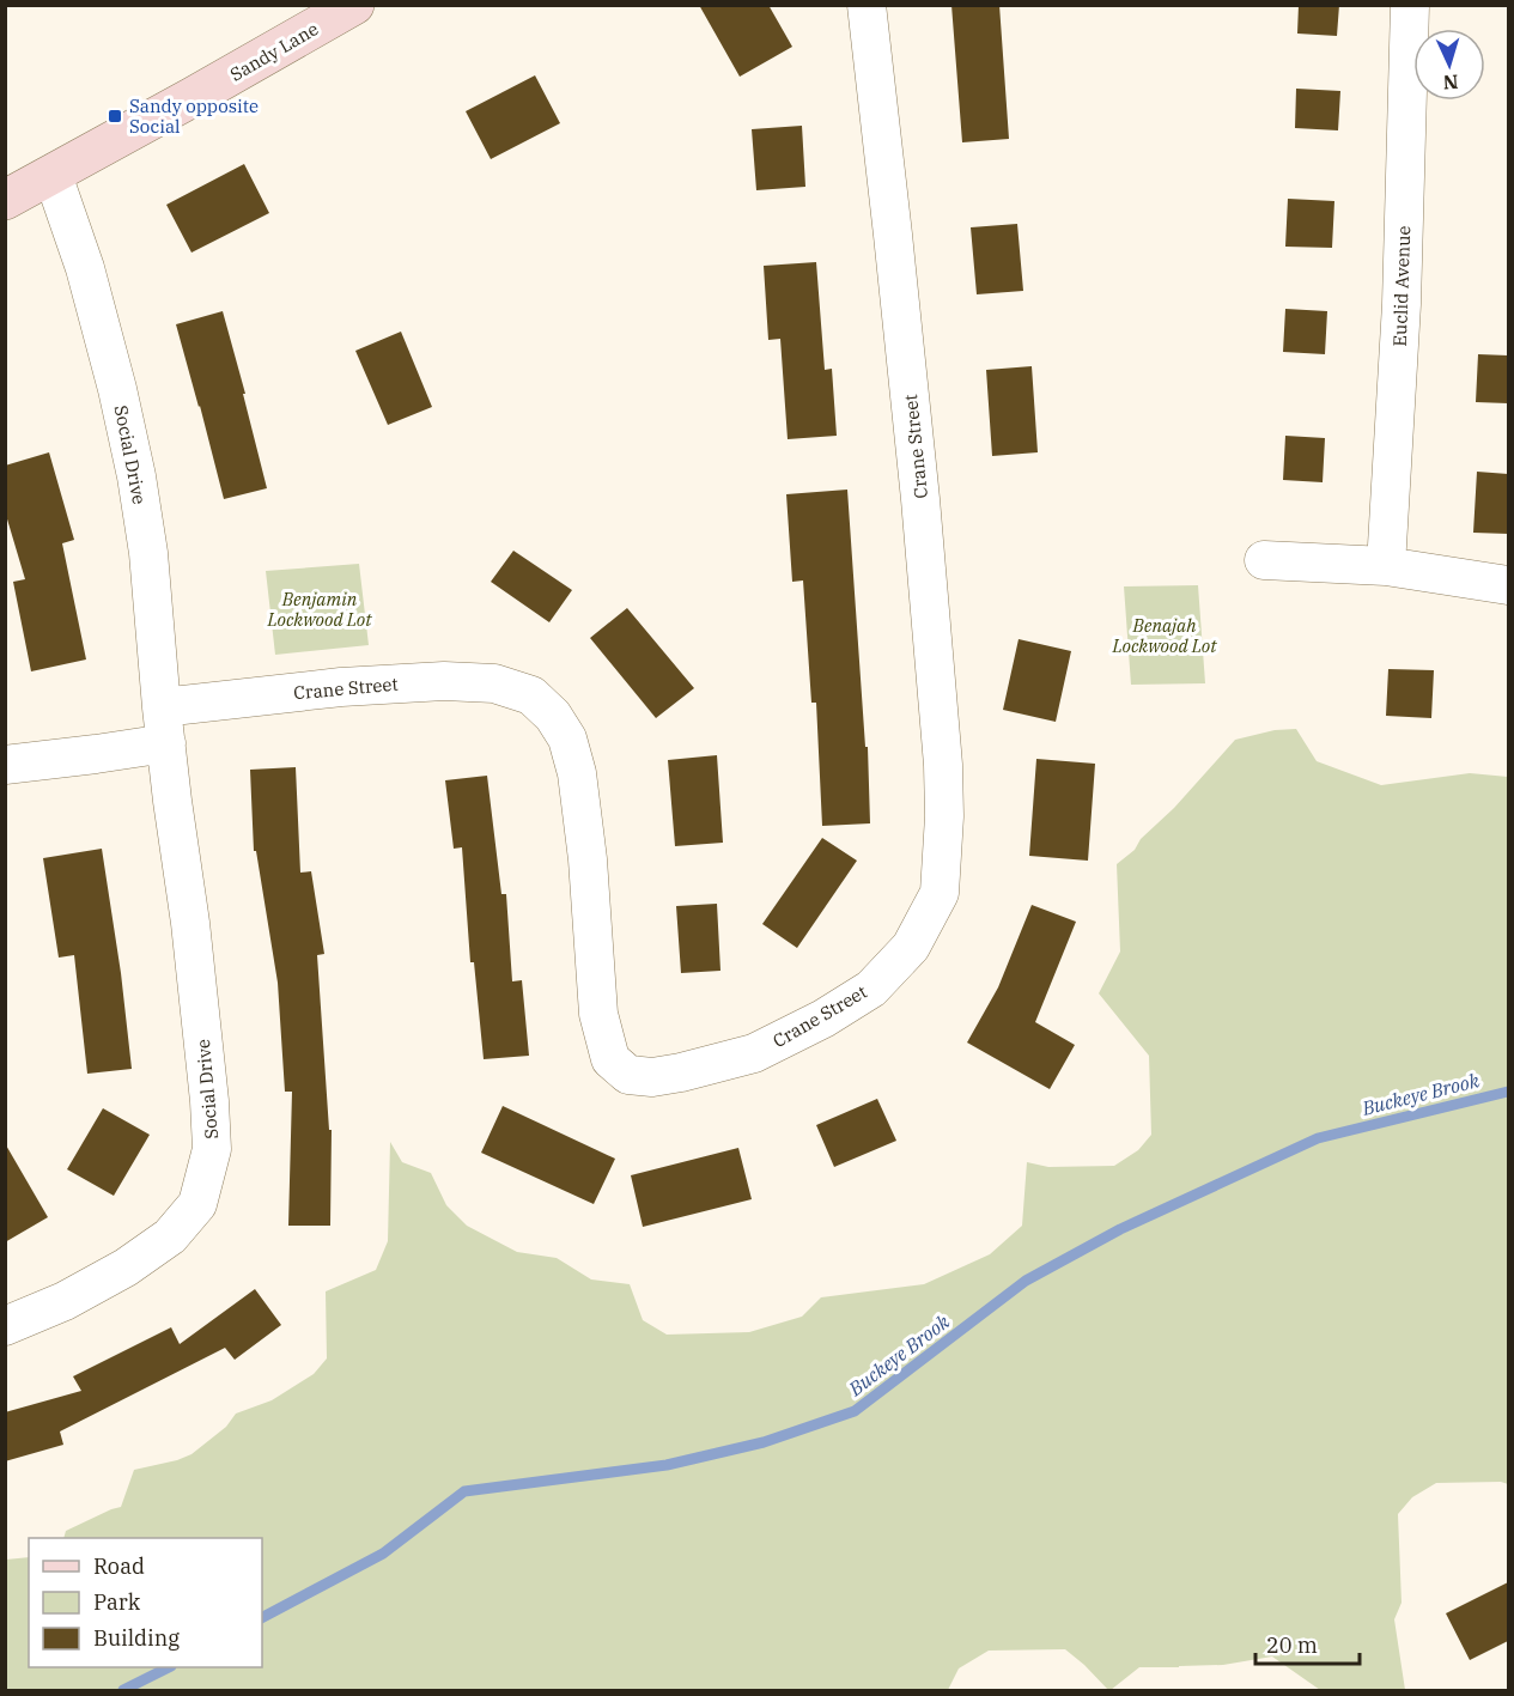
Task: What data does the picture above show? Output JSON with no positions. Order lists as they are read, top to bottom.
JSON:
{
  "streets": {
    "main road": ["Sandy Lane"],
    "street": ["Euclid Avenue", "Crane Street", "Social Drive"]
  },
  "crossings": [
    ["Sandy Lane", "Social Drive"],
    ["Crane Street", "Social Drive"]
  ],
  "water": ["Buckeye Brook"],
  "parks": ["Benjamin Lockwood Lot", "Benajah Lockwood Lot"],
  "places": {
    "transit": ["Sandy opposite Social"]
  },
  "legend": ["Road", "Park", "Building"],
  "scale_bar": "20 m",
  "north": "bottom"
}
